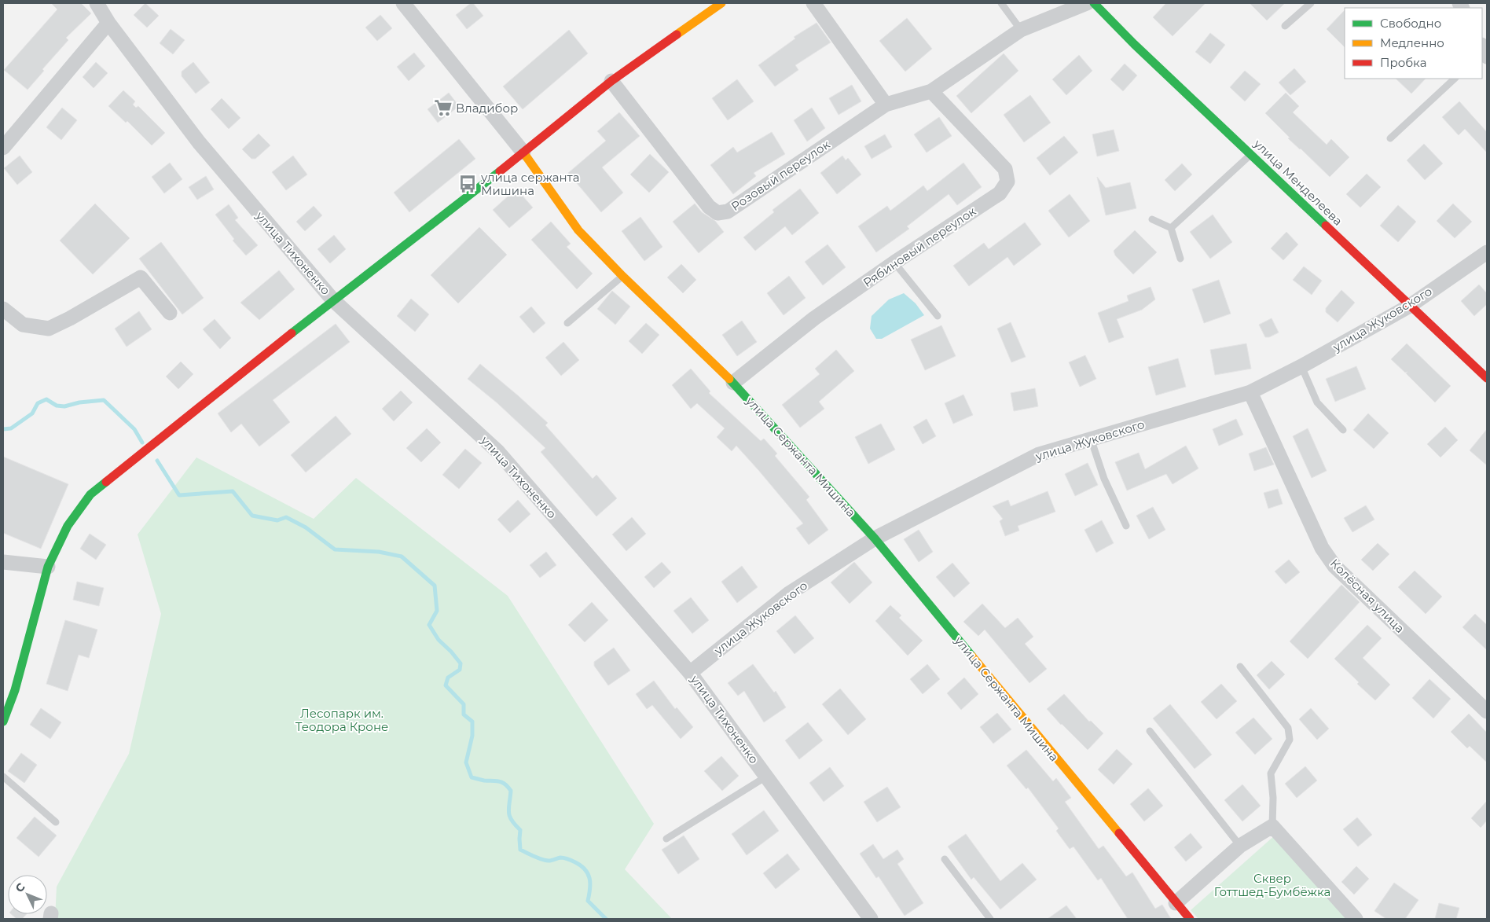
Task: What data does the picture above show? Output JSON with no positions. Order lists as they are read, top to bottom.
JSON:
{
  "streets": {
    "street": [
      "Розовый переулок",
      "улица Менделеева",
      "Рябиновый переулок",
      "улица Тихоненко",
      "улица Жуковского",
      "улица Сержанта Мишина",
      "Колёсная улица"
    ]
  },
  "crossings": [
    ["Розовый переулок", "Рябиновый переулок"],
    ["улица Менделеева", "улица Жуковского"],
    ["Рябиновый переулок", "улица Сержанта Мишина"],
    ["улица Тихоненко", "улица Жуковского"],
    ["улица Жуковского", "улица Сержанта Мишина"],
    ["улица Жуковского", "Колёсная улица"]
  ],
  "parks": ["Лесопарк им. Теодора Кроне", "Сквер Готтшед-Бумбёжка"],
  "places": {
    "supermarket": ["Владибор"],
    "bus stop": ["улица cержанта Мишина"]
  },
  "legend": ["Свободно", "Медленно", "Пробка"],
  "north": "top left"
}
